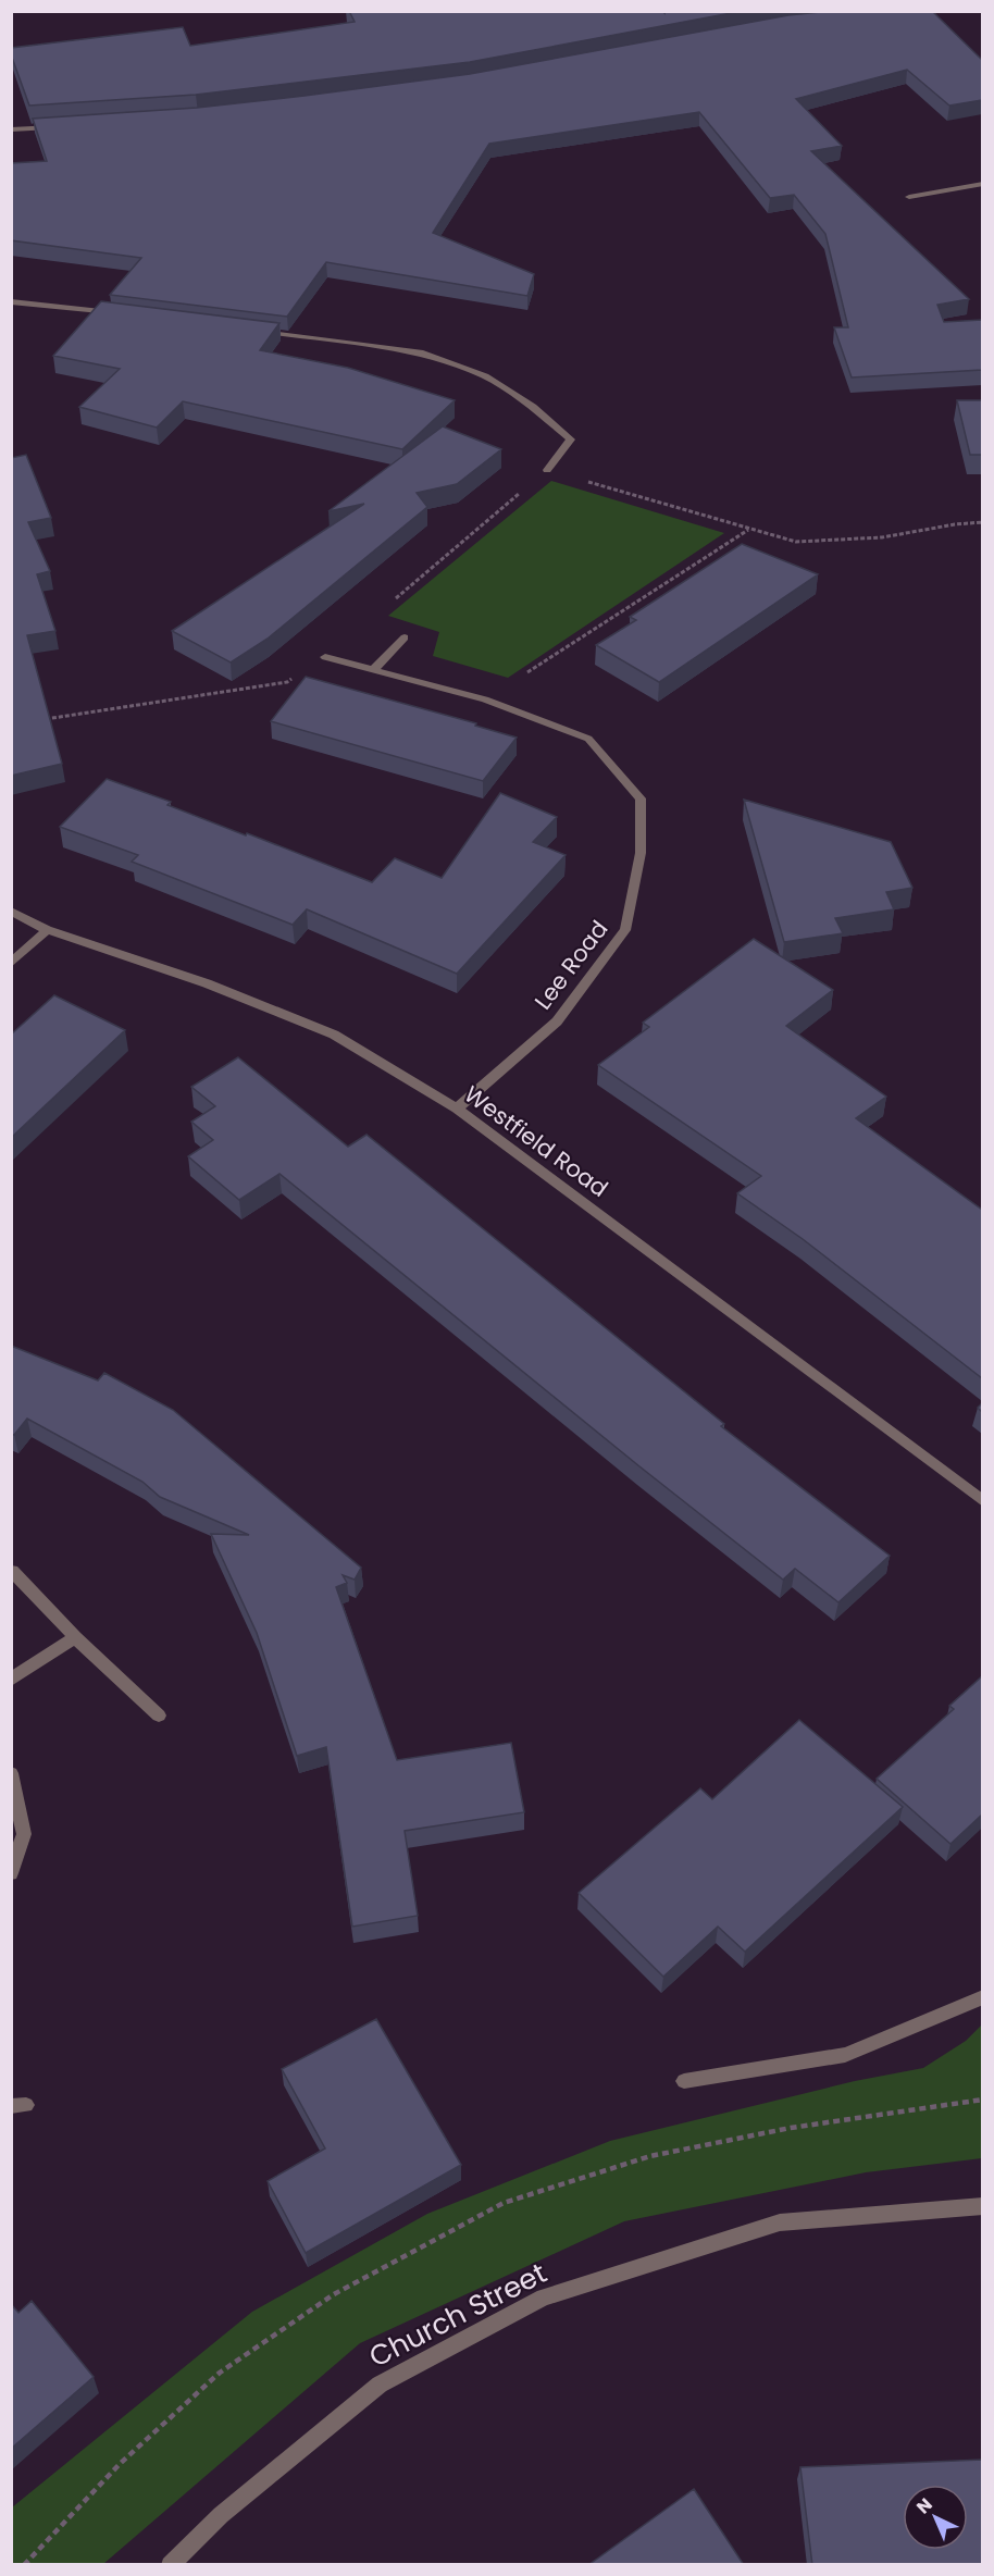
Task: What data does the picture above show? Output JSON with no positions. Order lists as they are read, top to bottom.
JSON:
{
  "streets": {
    "street": ["Lee Road", "Westfield Road", "Church Street"]
  },
  "crossings": [
    ["Lee Road", "Westfield Road"]
  ],
  "north": "top left"
}
